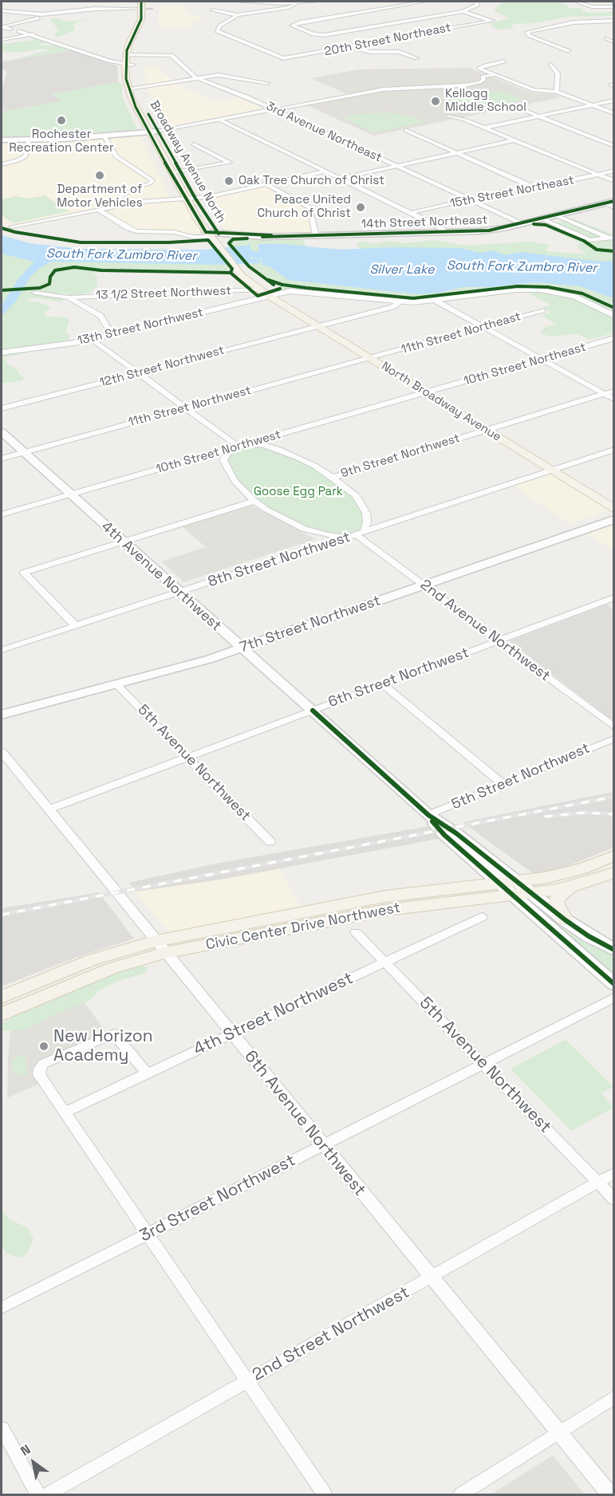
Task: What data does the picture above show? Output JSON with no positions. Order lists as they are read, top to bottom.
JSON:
{
  "streets": {
    "main road": [
      "Broadway Avenue North",
      "14th Street Northeast",
      "North Broadway Avenue",
      "4th Avenue Northwest",
      "7th Street Northwest",
      "Civic Center Drive Northwest"
    ],
    "street": [
      "20th Street Northeast",
      "3rd Avenue Northeast",
      "15th Street Northeast",
      "13 1/2 Street Northwest",
      "13th Street Northwest",
      "11th Street Northeast",
      "10th Street Northeast",
      "12th Street Northwest",
      "11th Street Northwest",
      "10th Street Northwest",
      "9th Street Northwest",
      "8th Street Northwest",
      "2nd Avenue Northwest",
      "6th Street Northwest",
      "5th Avenue Northwest",
      "5th Street Northwest",
      "4th Street Northwest",
      "6th Avenue Northwest",
      "3rd Street Northwest",
      "2nd Street Northwest"
    ]
  },
  "crossings": [
    ["3rd Avenue Northeast", "Broadway Avenue North"],
    ["3rd Avenue Northeast", "15th Street Northeast"],
    ["3rd Avenue Northeast", "14th Street Northeast"],
    ["Broadway Avenue North", "14th Street Northeast"],
    ["Broadway Avenue North", "13 1/2 Street Northwest"],
    ["Broadway Avenue North", "13th Street Northwest"],
    ["Broadway Avenue North", "North Broadway Avenue"],
    ["13th Street Northwest", "12th Street Northwest"],
    ["13th Street Northwest", "North Broadway Avenue"],
    ["11th Street Northeast", "North Broadway Avenue"],
    ["11th Street Northeast", "11th Street Northwest"],
    ["10th Street Northeast", "North Broadway Avenue"],
    ["10th Street Northeast", "10th Street Northwest"],
    ["12th Street Northwest", "North Broadway Avenue"],
    ["North Broadway Avenue", "11th Street Northwest"],
    ["North Broadway Avenue", "10th Street Northwest"],
    ["North Broadway Avenue", "9th Street Northwest"],
    ["North Broadway Avenue", "8th Street Northwest"],
    ["11th Street Northwest", "4th Avenue Northwest"],
    ["10th Street Northwest", "4th Avenue Northwest"],
    ["10th Street Northwest", "2nd Avenue Northwest"],
    ["8th Street Northwest", "4th Avenue Northwest"],
    ["8th Street Northwest", "2nd Avenue Northwest"],
    ["4th Avenue Northwest", "7th Street Northwest"],
    ["4th Avenue Northwest", "6th Street Northwest"],
    ["4th Avenue Northwest", "5th Street Northwest"],
    ["4th Avenue Northwest", "Civic Center Drive Northwest"],
    ["7th Street Northwest", "2nd Avenue Northwest"],
    ["7th Street Northwest", "5th Avenue Northwest"],
    ["2nd Avenue Northwest", "6th Street Northwest"],
    ["6th Street Northwest", "5th Avenue Northwest"],
    ["6th Street Northwest", "6th Avenue Northwest"],
    ["5th Avenue Northwest", "4th Street Northwest"],
    ["5th Avenue Northwest", "3rd Street Northwest"],
    ["5th Avenue Northwest", "2nd Street Northwest"],
    ["Civic Center Drive Northwest", "6th Avenue Northwest"],
    ["4th Street Northwest", "6th Avenue Northwest"],
    ["6th Avenue Northwest", "3rd Street Northwest"],
    ["6th Avenue Northwest", "2nd Street Northwest"]
  ],
  "water": ["South Fork Zumbro River", "Silver Lake"],
  "parks": ["Goose Egg Park"],
  "places": [
    "Kellogg Middle School",
    "Rochester Recreation Center",
    "Department of Motor Vehicles",
    "Oak Tree Church of Christ",
    "Peace United Church of Christ",
    "New Horizon Academy"
  ],
  "north": "top left"
}
